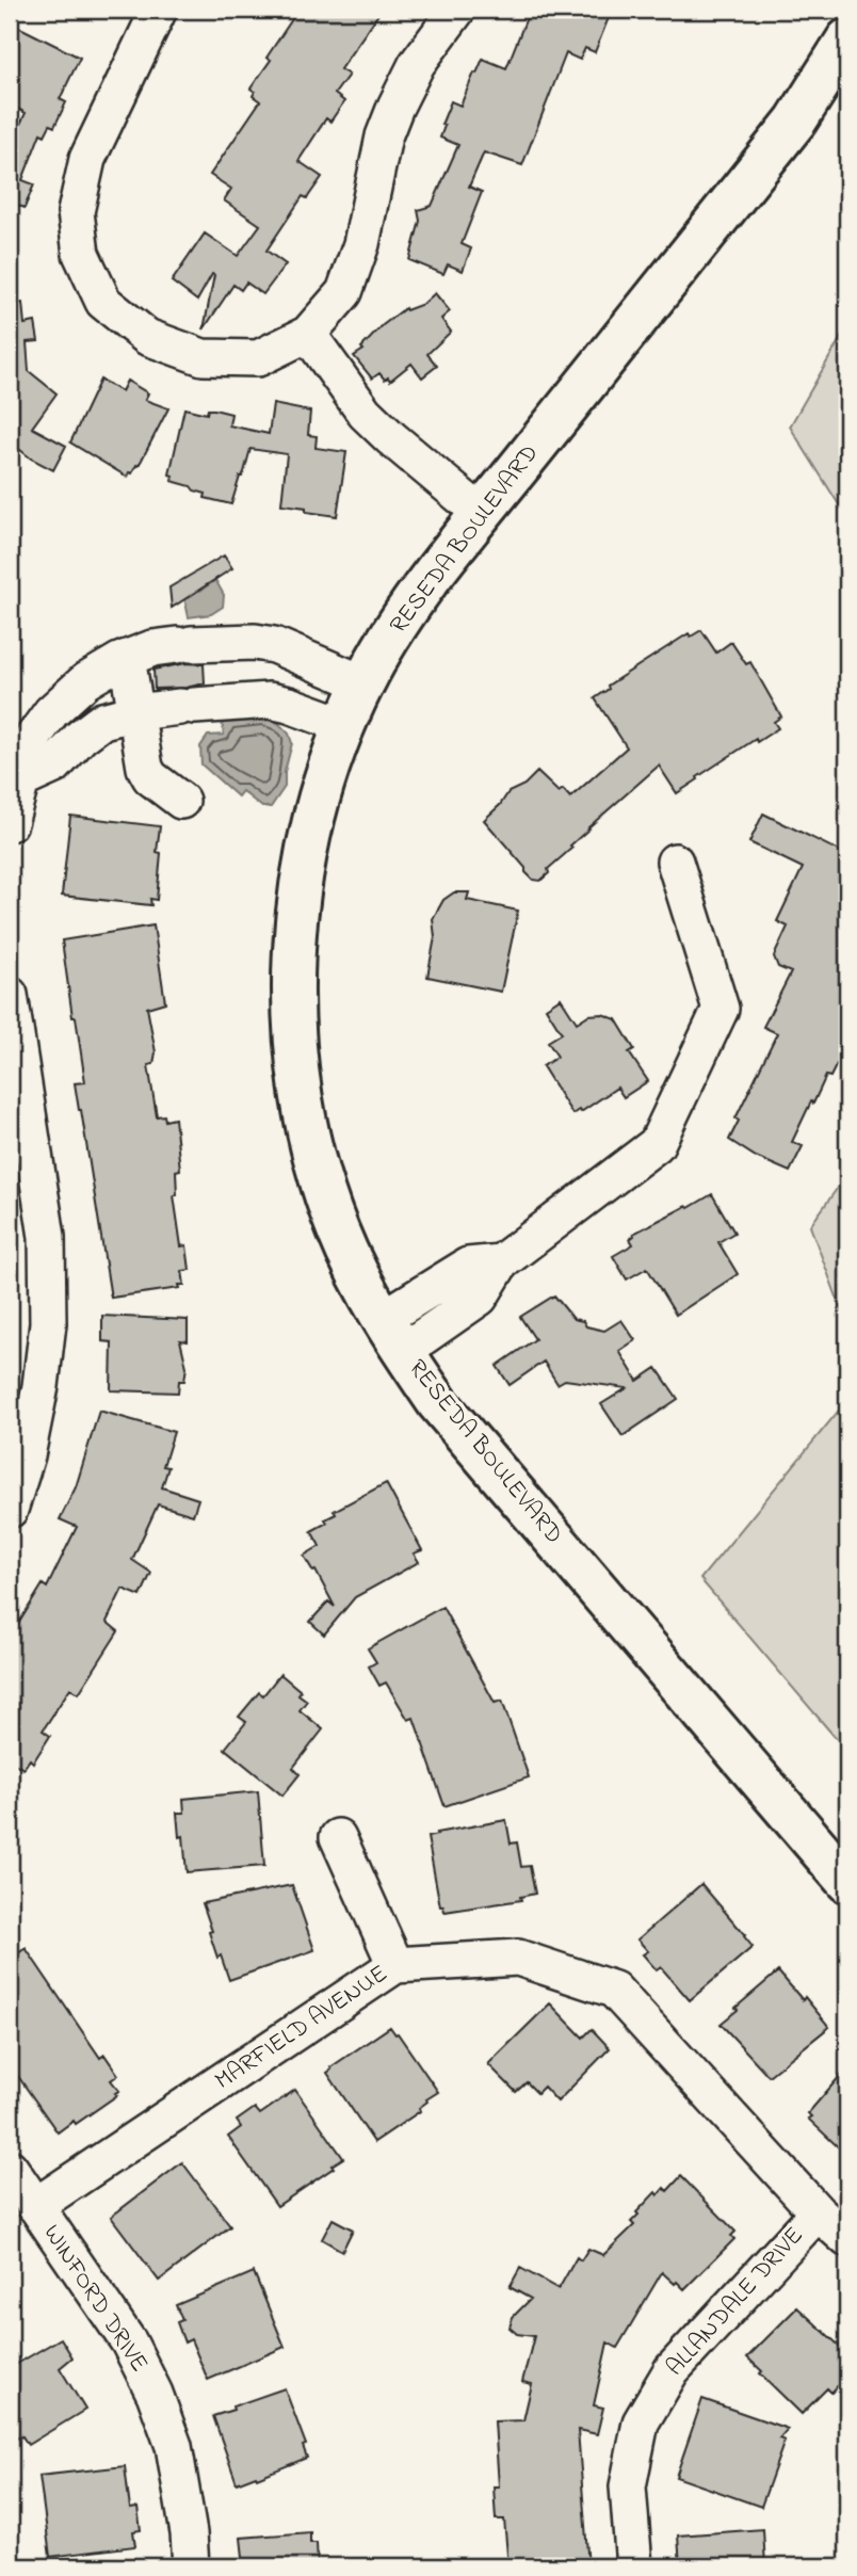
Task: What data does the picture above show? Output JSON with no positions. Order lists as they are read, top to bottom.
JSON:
{
  "streets": {
    "main road": ["RESEDA BOULEVARD"],
    "street": ["MARFIELD AVENUE", "WINFORD DRIVE", "ALLANDALE DRIVE"]
  },
  "crossings": [
    ["MARFIELD AVENUE", "WINFORD DRIVE"],
    ["MARFIELD AVENUE", "ALLANDALE DRIVE"]
  ]
}
